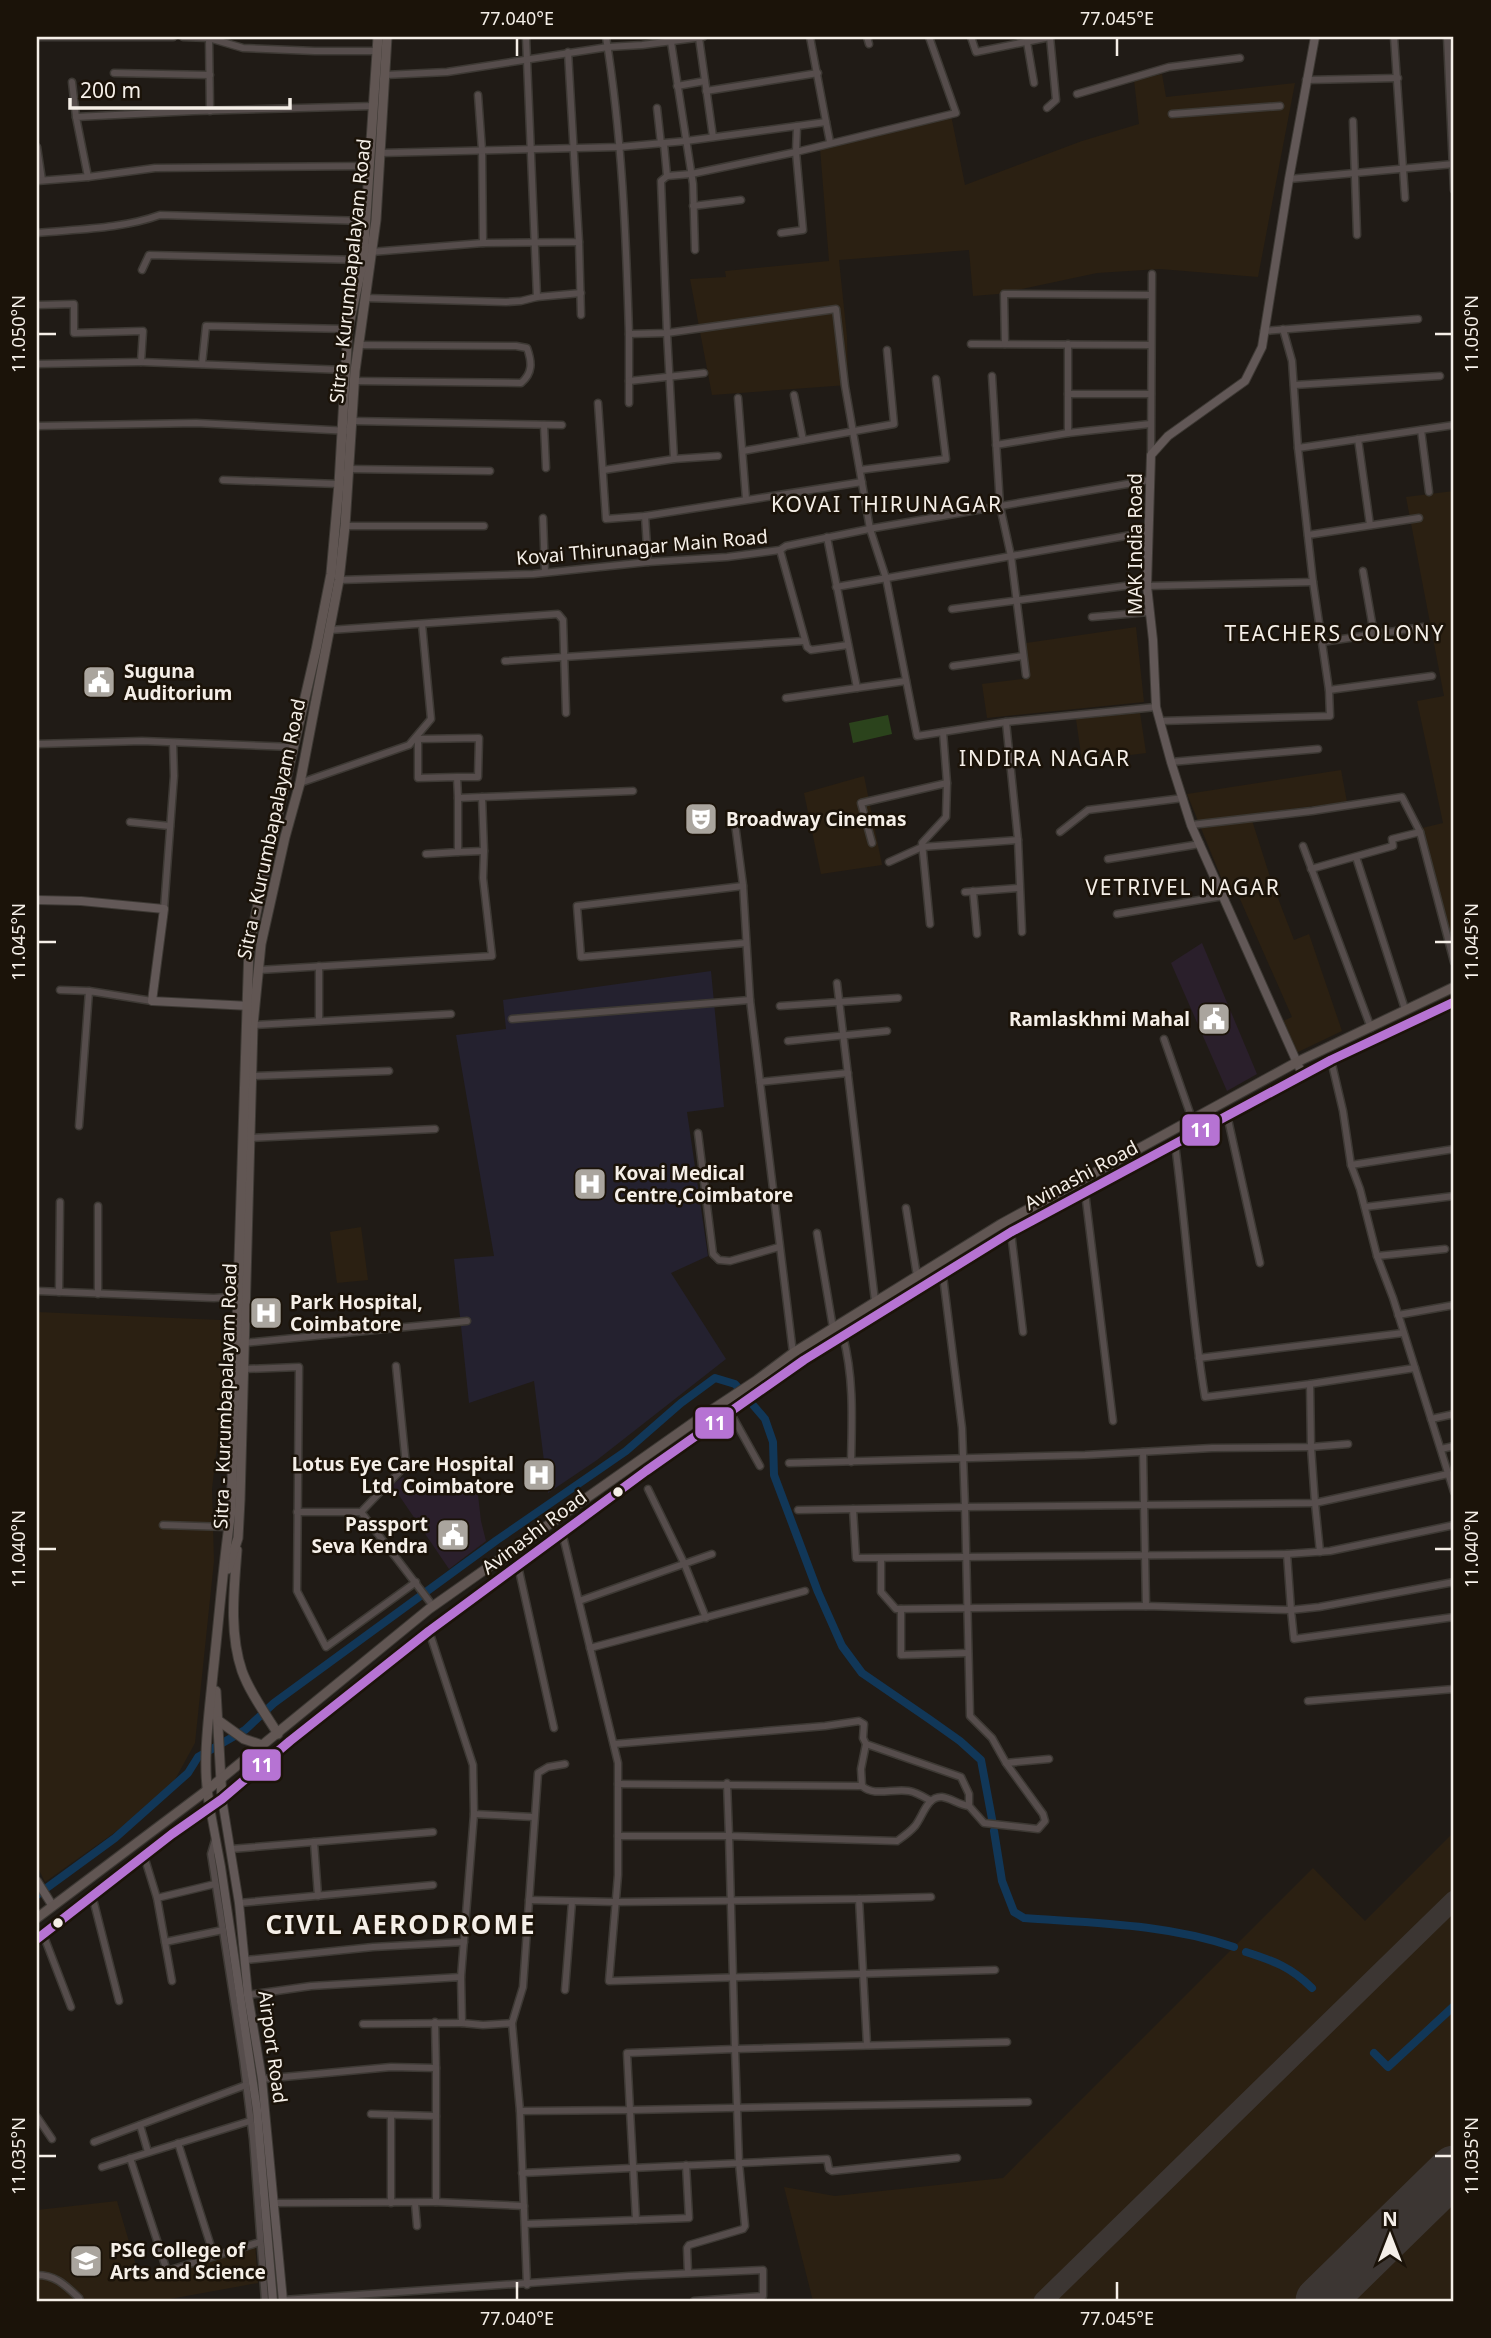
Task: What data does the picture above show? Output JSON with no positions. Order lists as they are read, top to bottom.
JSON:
{
  "streets": {
    "main road": ["Sitra - Kurumbapalayam Road", "Avinashi Road"],
    "street": ["MAK India Road", "Kovai Thirunagar Main Road", "Airport Road"]
  },
  "crossings": [
    ["Sitra - Kurumbapalayam Road", "Kovai Thirunagar Main Road"],
    ["Sitra - Kurumbapalayam Road", "Avinashi Road"],
    ["Sitra - Kurumbapalayam Road", "Airport Road"],
    ["MAK India Road", "Kovai Thirunagar Main Road"],
    ["MAK India Road", "Avinashi Road"],
    ["Avinashi Road", "Airport Road"]
  ],
  "districts": [
    "KOVAI THIRUNAGAR",
    "TEACHERS COLONY",
    "INDIRA NAGAR",
    "VETRIVEL NAGAR",
    "CIVIL AERODROME"
  ],
  "places": {
    "public building": ["Suguna Auditorium", "Ramlaskhmi Mahal", "Passport Seva Kendra"],
    "theatre": ["Broadway Cinemas"],
    "hospital": ["Kovai Medical Centre,Coimbatore", "Park Hospital, Coimbatore", "Lotus Eye Care Hospital Ltd, Coimbatore"],
    "school or university": ["PSG College of Arts and Science"]
  },
  "lines": ["transit line 11"],
  "scale_bar": "200 m",
  "north": "top",
  "coordinates": [
    "77.040°E",
    "77.045°E",
    "11.050°N",
    "11.045°N",
    "11.040°N",
    "11.035°N"
  ]
}
